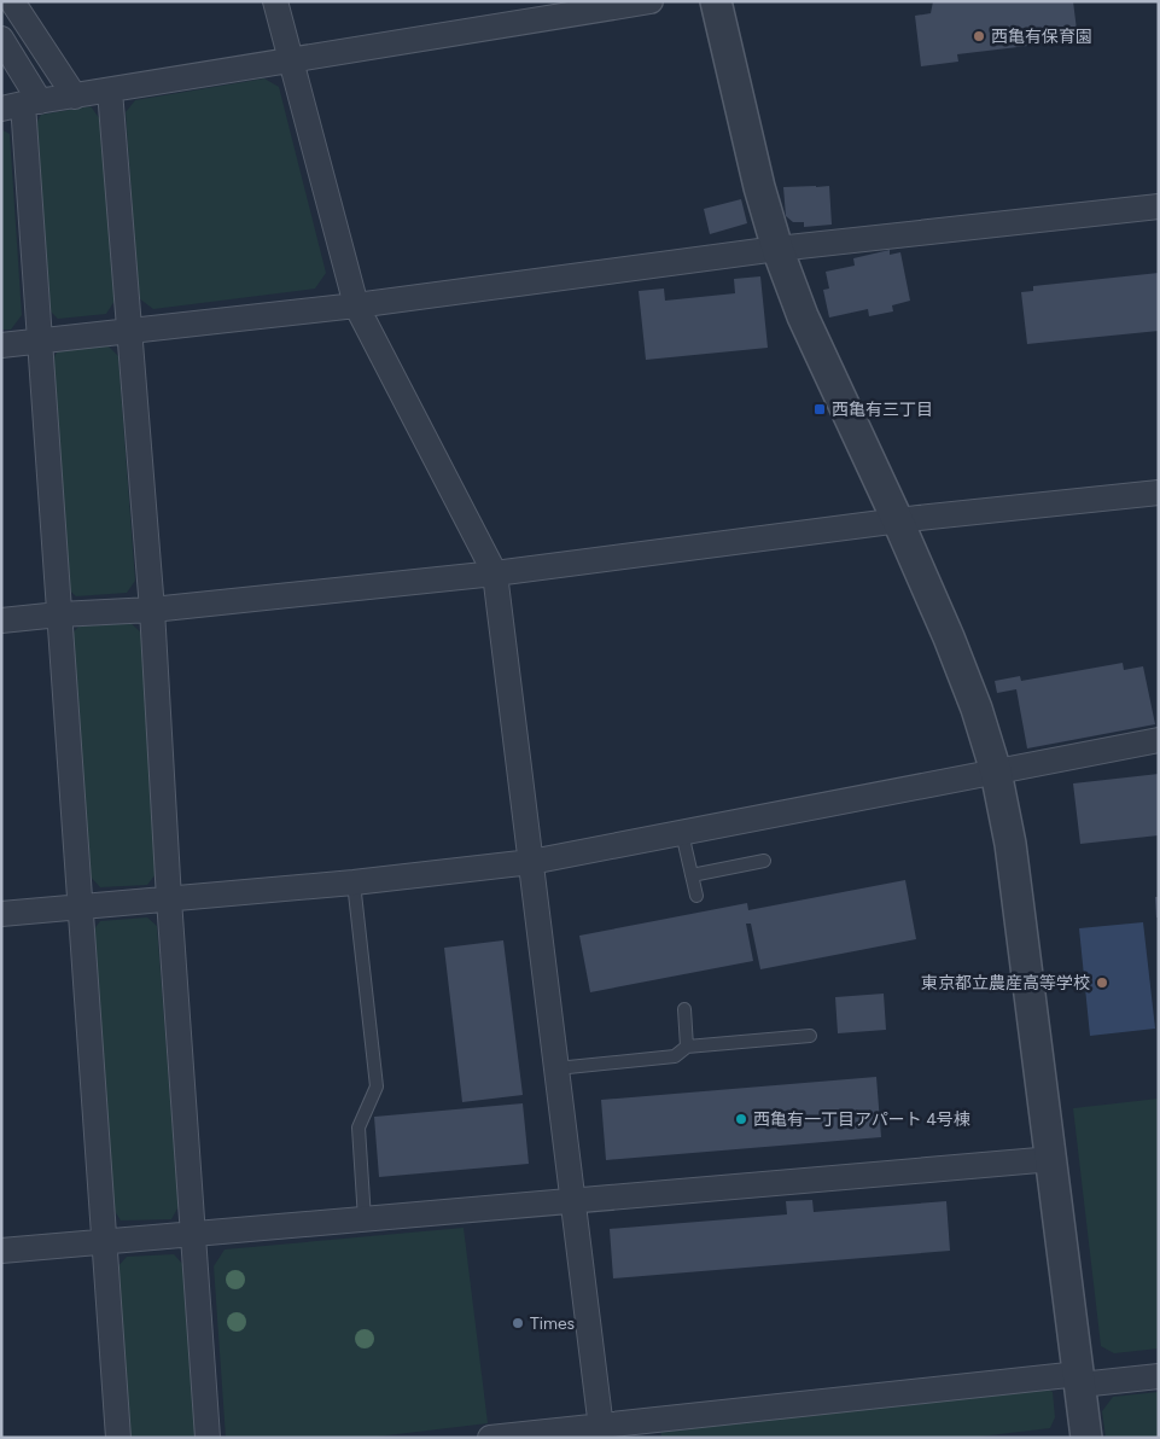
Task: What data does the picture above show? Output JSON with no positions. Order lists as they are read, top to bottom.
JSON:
{
  "places": {
    "other": [
      "西亀有保育園",
      "東京都立農産高等学校",
      "西亀有一丁目アパート 4号棟",
      "Times"
    ],
    "transit": ["西亀有三丁目"]
  }
}
